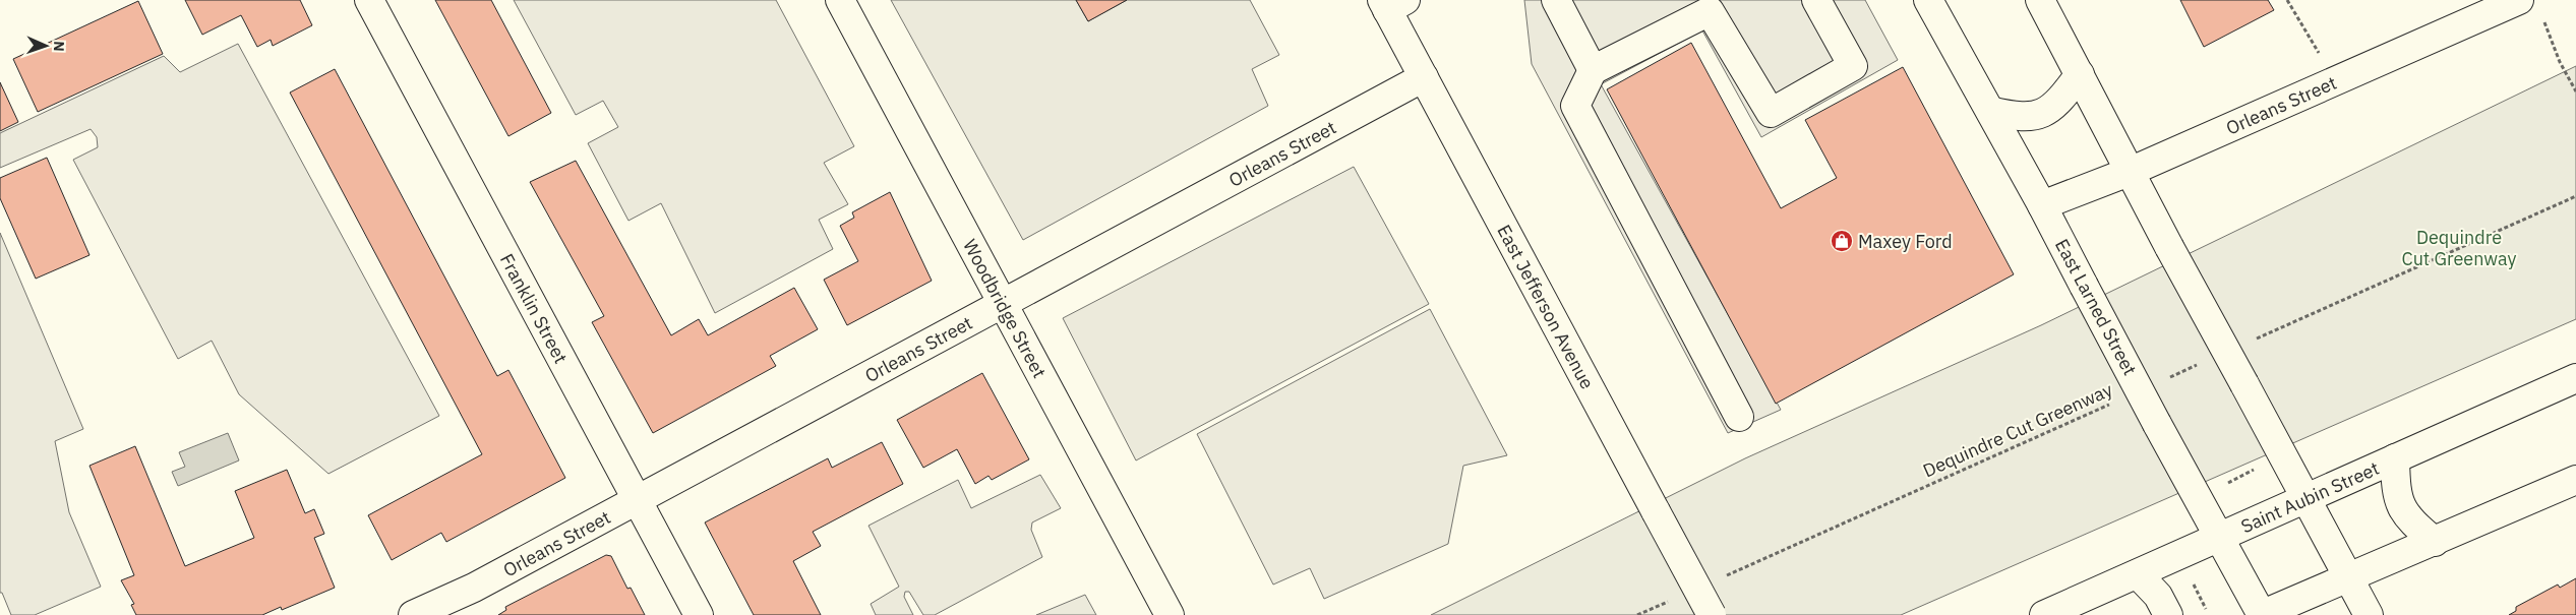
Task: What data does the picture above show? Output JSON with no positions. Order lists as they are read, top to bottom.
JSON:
{
  "streets": {
    "street": [
      "Orleans Street",
      "Franklin Street",
      "East Jefferson Avenue",
      "East Larned Street",
      "Woodbridge Street",
      "Saint Aubin Street"
    ],
    "path": ["Dequindre Cut Greenway"]
  },
  "crossings": [
    ["Orleans Street", "Franklin Street"],
    ["Orleans Street", "East Jefferson Avenue"],
    ["Orleans Street", "East Larned Street"],
    ["Orleans Street", "Woodbridge Street"],
    ["East Larned Street", "Saint Aubin Street"]
  ],
  "parks": ["Dequindre Cut Greenway"],
  "places": {
    "shop": ["Maxey Ford"]
  },
  "north": "right"
}
